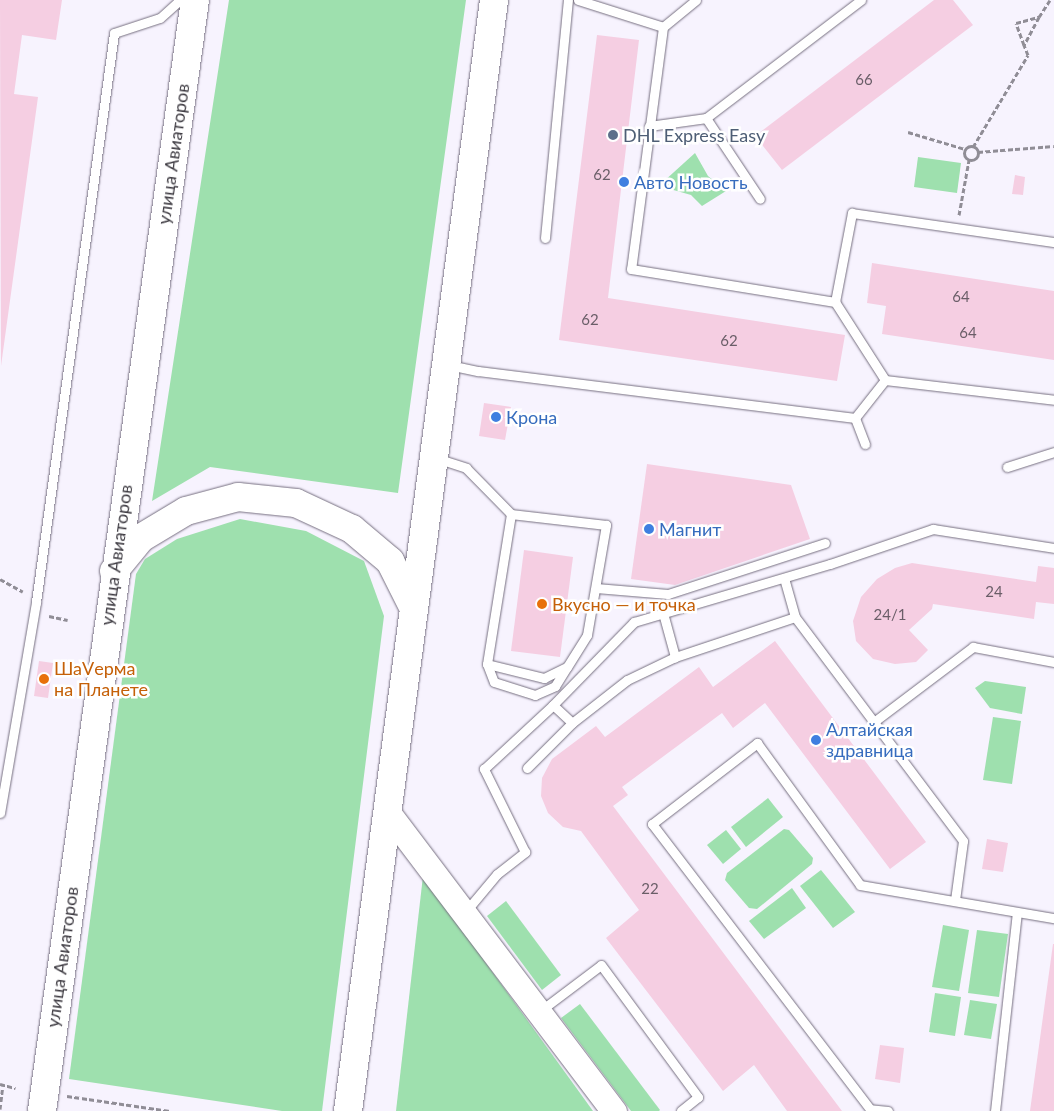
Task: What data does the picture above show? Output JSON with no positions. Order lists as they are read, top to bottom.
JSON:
{
  "streets": {
    "main road": ["улица Авиаторов"]
  },
  "places": [
    "DHL Express Easy",
    "Авто Новость",
    "Крона",
    "Магнит",
    "Вкусно — и точка",
    "ШаVерма на Планете",
    "Алтайская здравница"
  ],
  "house_numbers": [
    "66",
    "62",
    "64",
    "62",
    "64",
    "62",
    "24",
    "24/1",
    "22"
  ]
}
